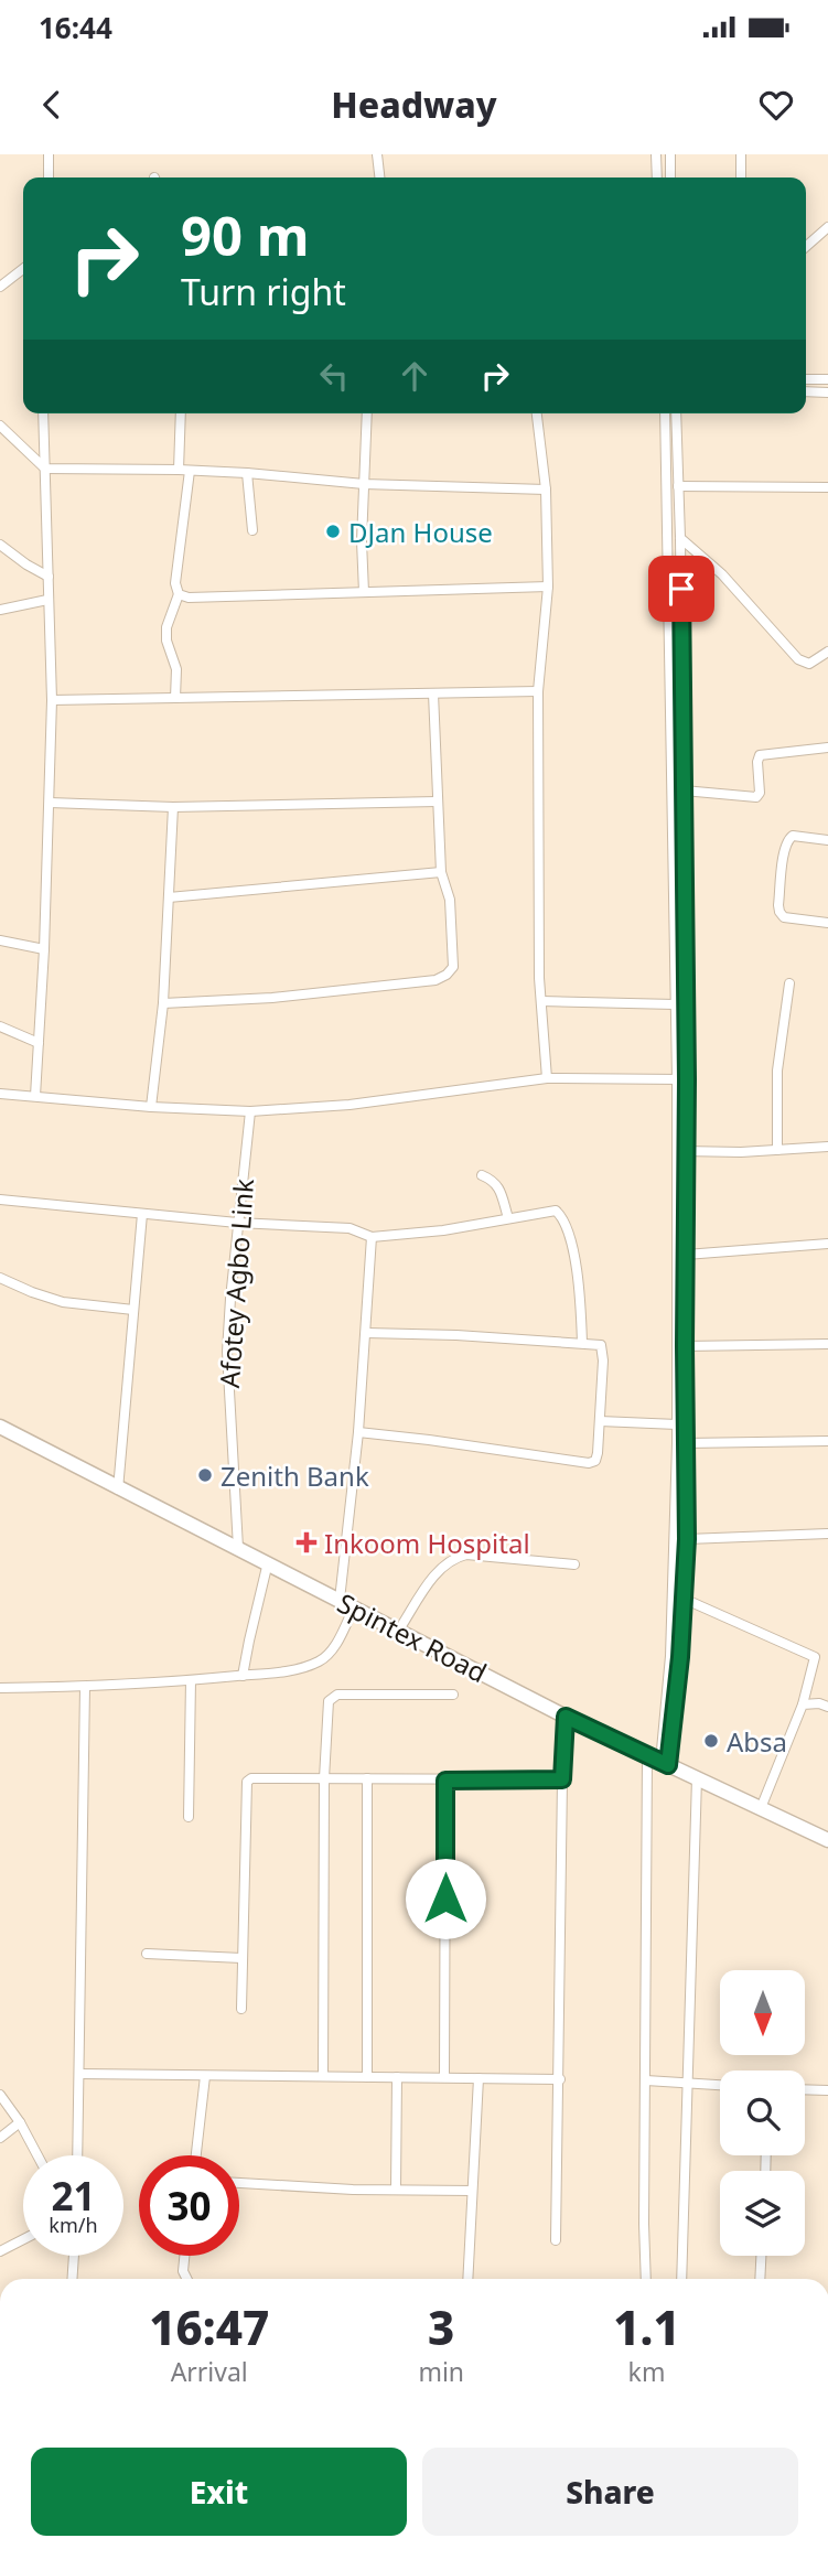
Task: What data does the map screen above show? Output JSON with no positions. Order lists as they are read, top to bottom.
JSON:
{
  "streets": {
    "main road": ["Spintex Road"],
    "street": ["Afotey Agbo Link"]
  },
  "crossings": [
    ["Afotey Agbo Link", "Spintex Road"]
  ],
  "places": {
    "other": ["DJan House", "Zenith Bank", "Absa"],
    "health": ["Inkoom Hospital"]
  },
  "north": "bottom",
  "page": {
    "status": "16:44",
    "header": "Headway",
    "turn": ["90 m", "Turn right"],
    "speed": "21 km/h",
    "limit": "30",
    "eta": [
      "16:47",
      "Arrival",
      "3",
      "min",
      "1.1",
      "km"
    ],
    "buttons": ["Exit", "Share"]
  }
}
